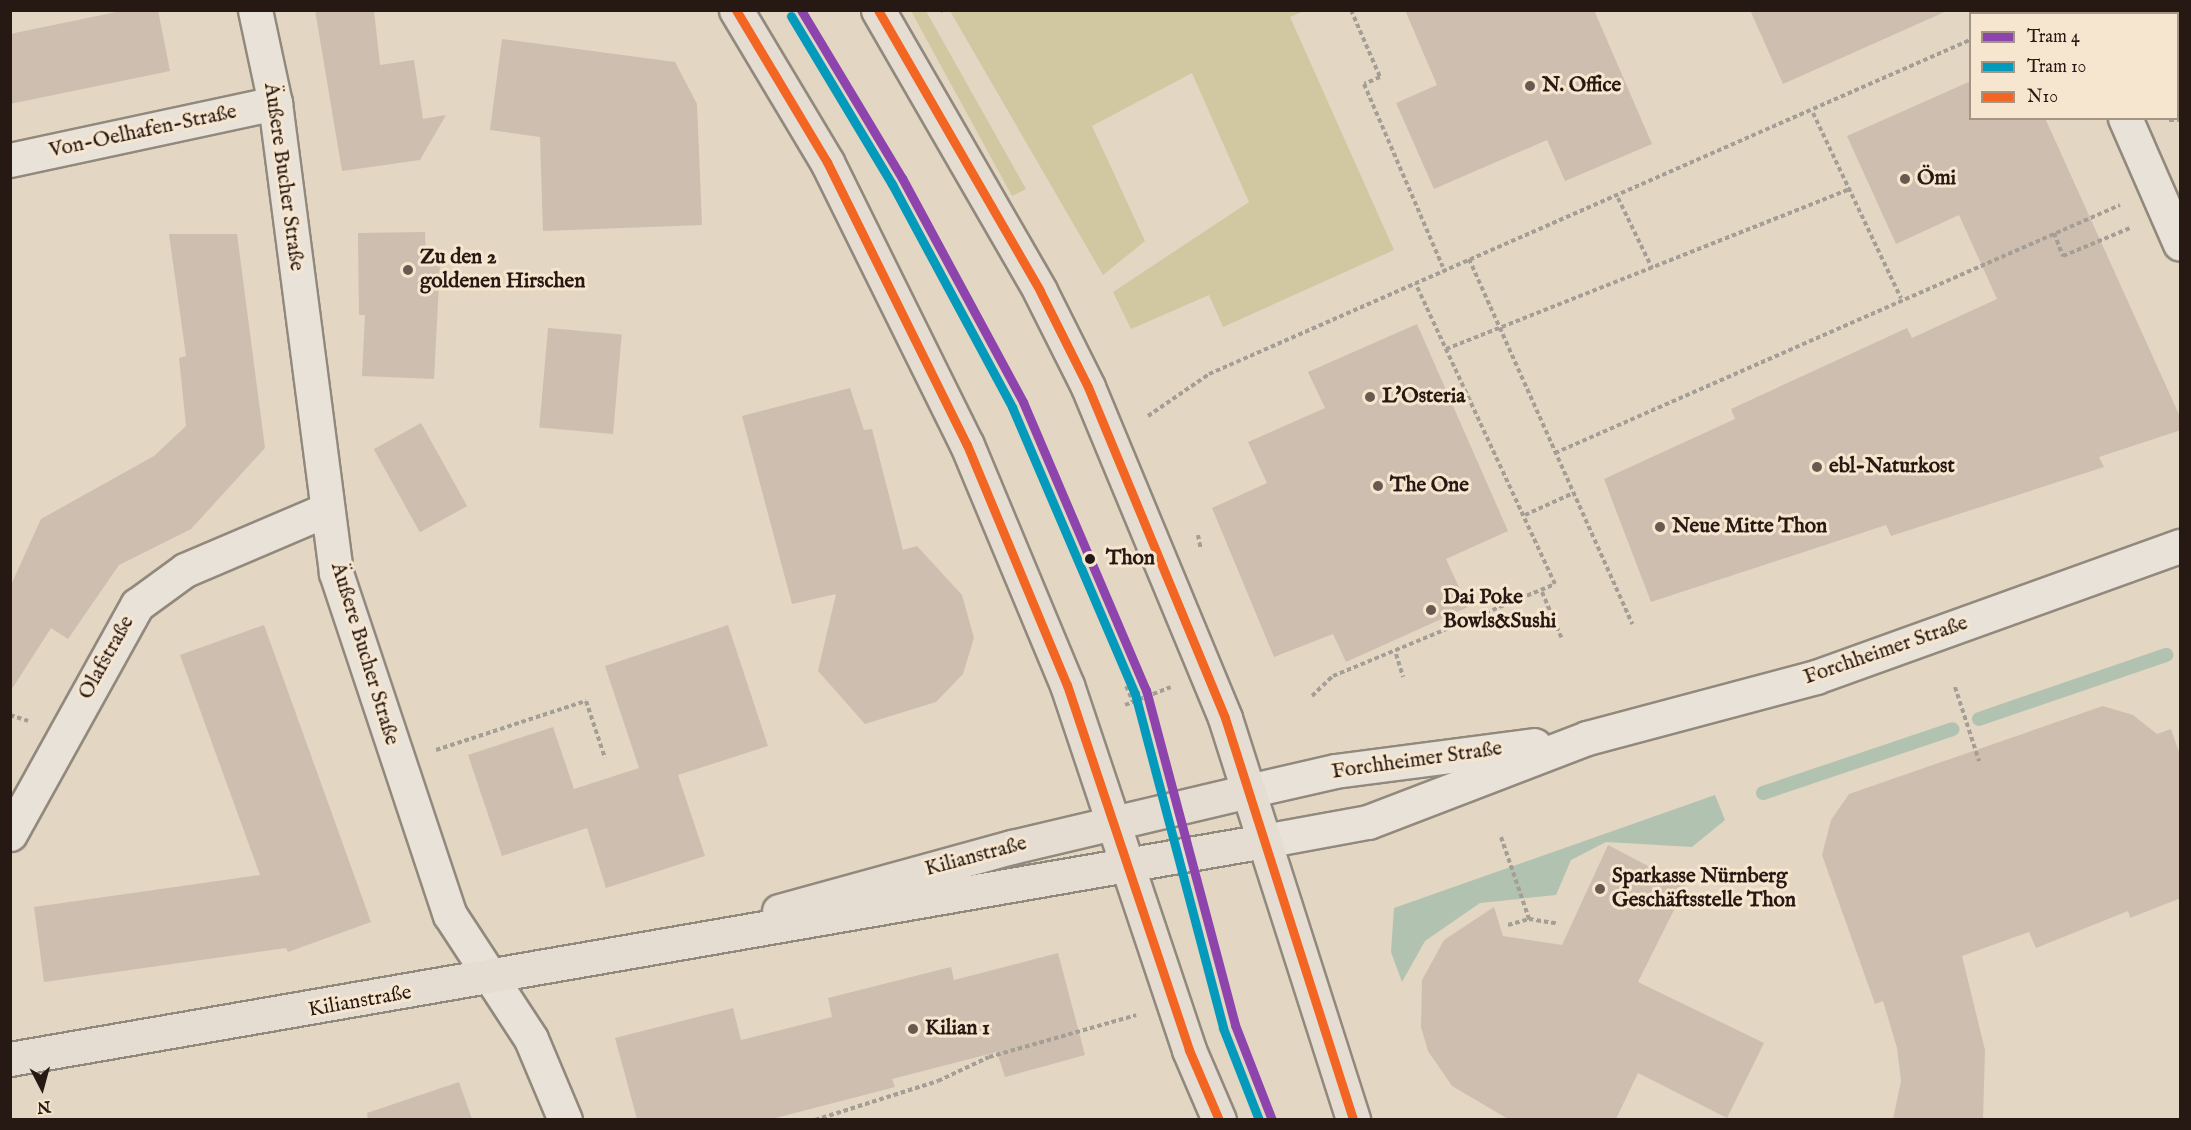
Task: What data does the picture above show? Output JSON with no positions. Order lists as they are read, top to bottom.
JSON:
{
  "streets": {
    "main road": ["Forchheimer Straße", "Kilianstraße"],
    "street": ["Von-Oelhafen-Straße", "Äußere Bucher Straße", "Olafstraße"]
  },
  "crossings": [
    ["Von-Oelhafen-Straße", "Äußere Bucher Straße"],
    ["Äußere Bucher Straße", "Olafstraße"],
    ["Äußere Bucher Straße", "Kilianstraße"],
    ["Forchheimer Straße", "Kilianstraße"]
  ],
  "places": [
    "N. Office",
    "Ömi",
    "Zu den 2 goldenen Hirschen",
    "L'Osteria",
    "ebl-Naturkost",
    "The One",
    "Neue Mitte Thon",
    "Thon",
    "Dai Poke Bowls&Sushi",
    "Sparkasse Nürnberg Geschäftsstelle Thon",
    "Kilian 1"
  ],
  "lines": ["tram line 4", "transit line N10", "tram line 10"],
  "legend": ["Tram 4", "Tram 10", "N10"],
  "north": "bottom"
}
